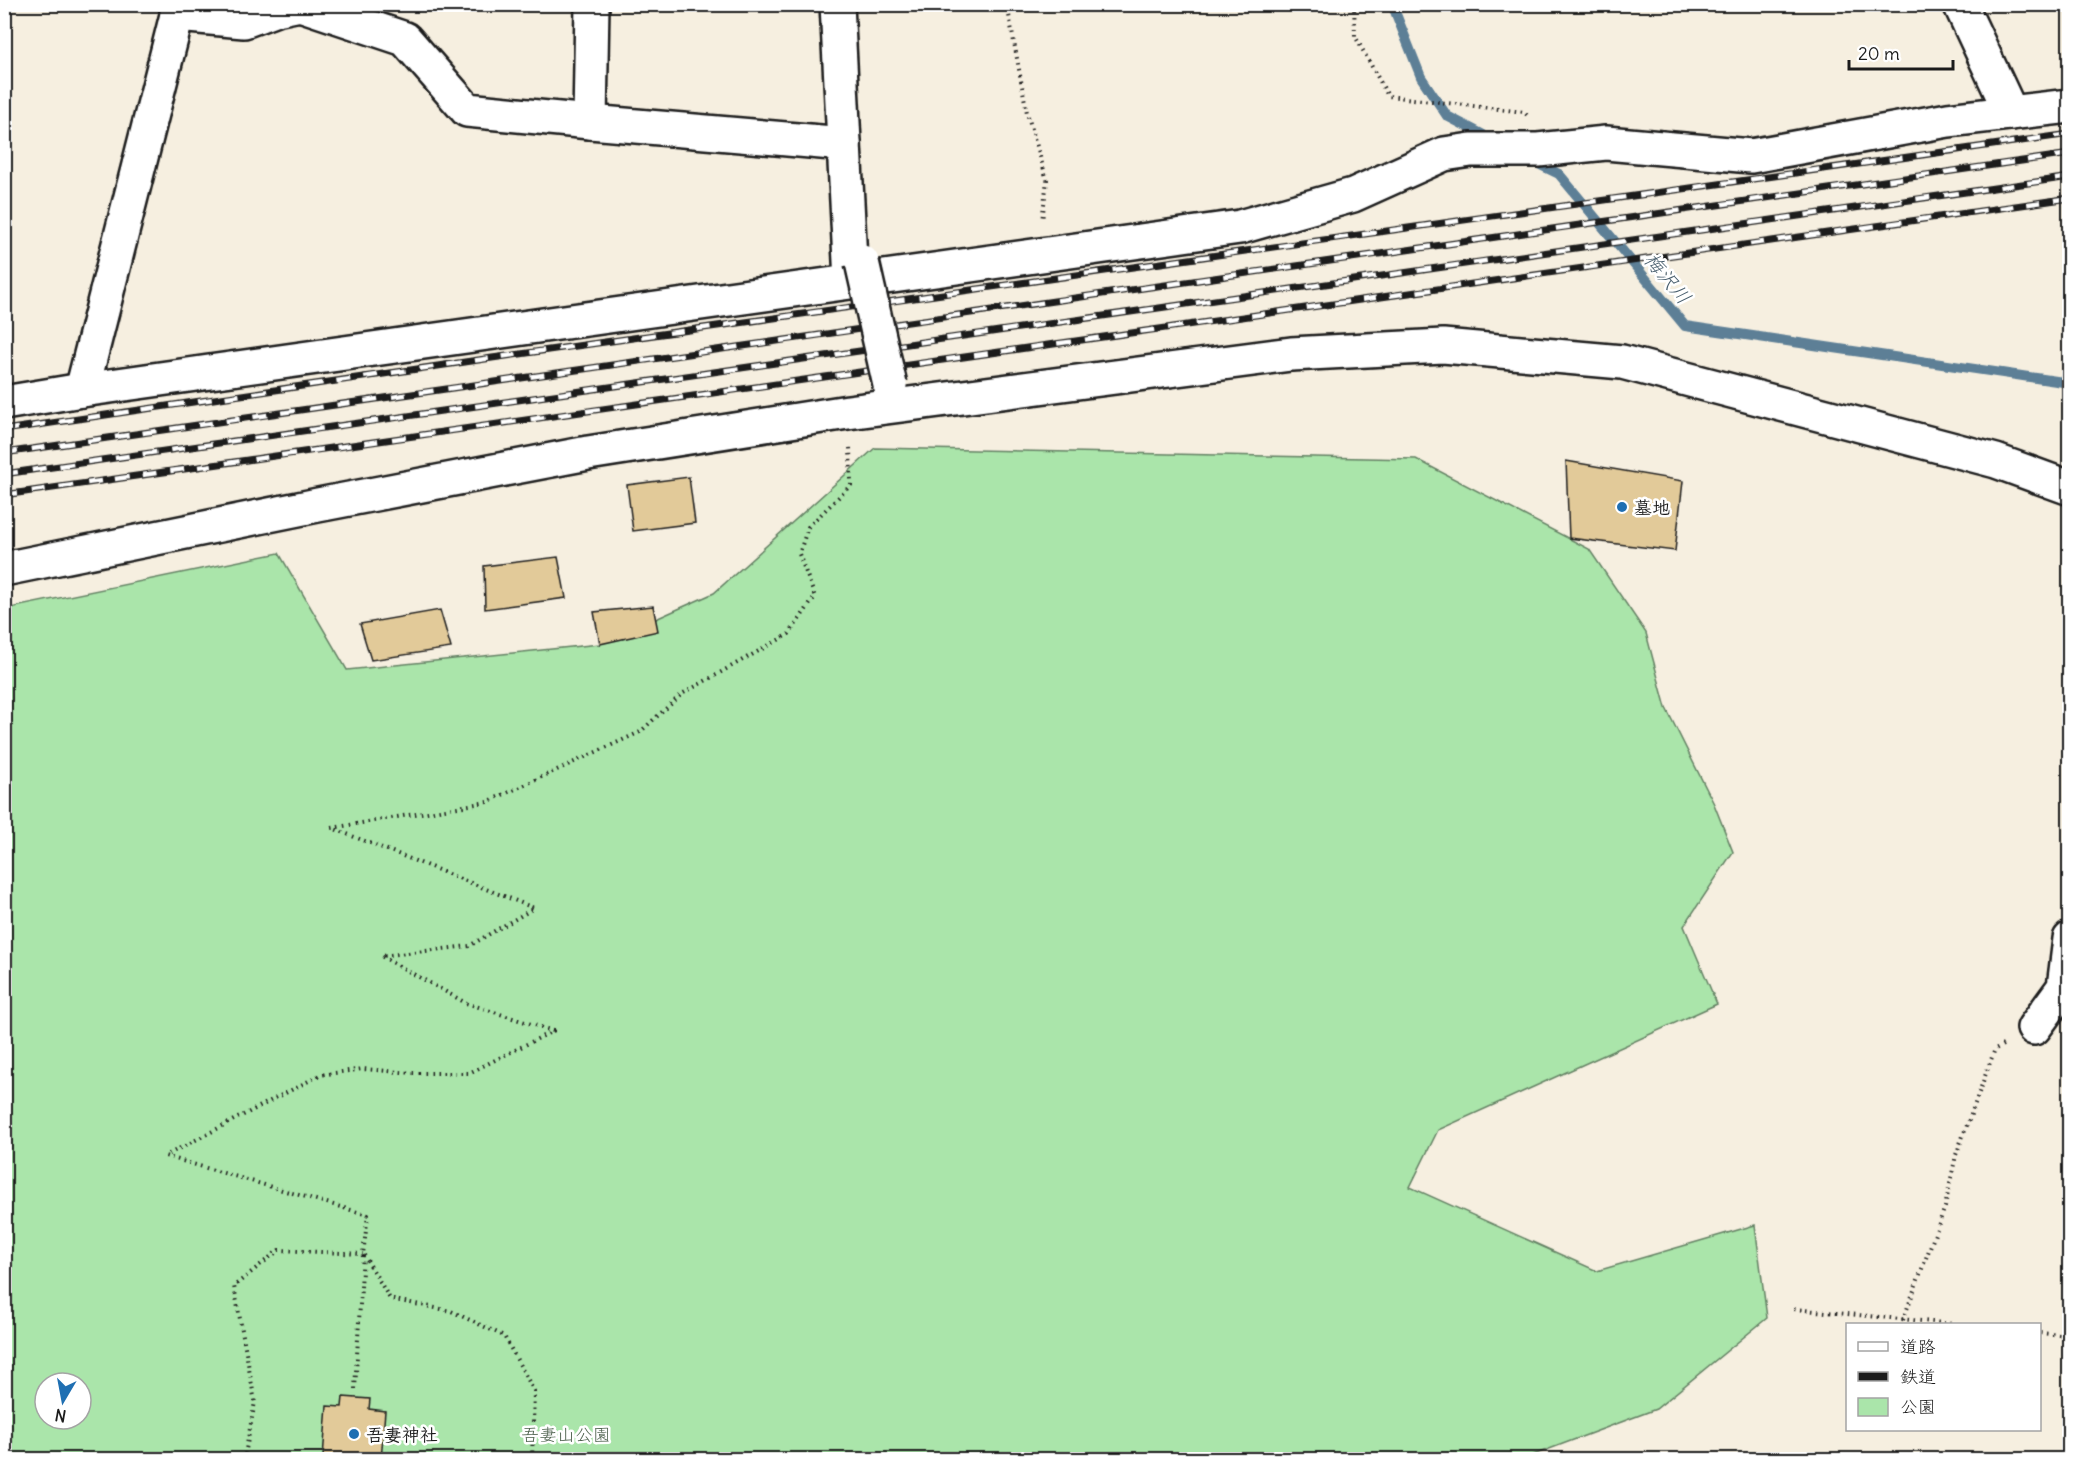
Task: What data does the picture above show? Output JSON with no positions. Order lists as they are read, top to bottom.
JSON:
{
  "water": ["梅沢川"],
  "parks": ["吾妻山公園"],
  "places": ["墓地", "吾妻神社"],
  "legend": ["道路", "鉄道", "公園"],
  "scale_bar": "20 m",
  "north": "bottom"
}
